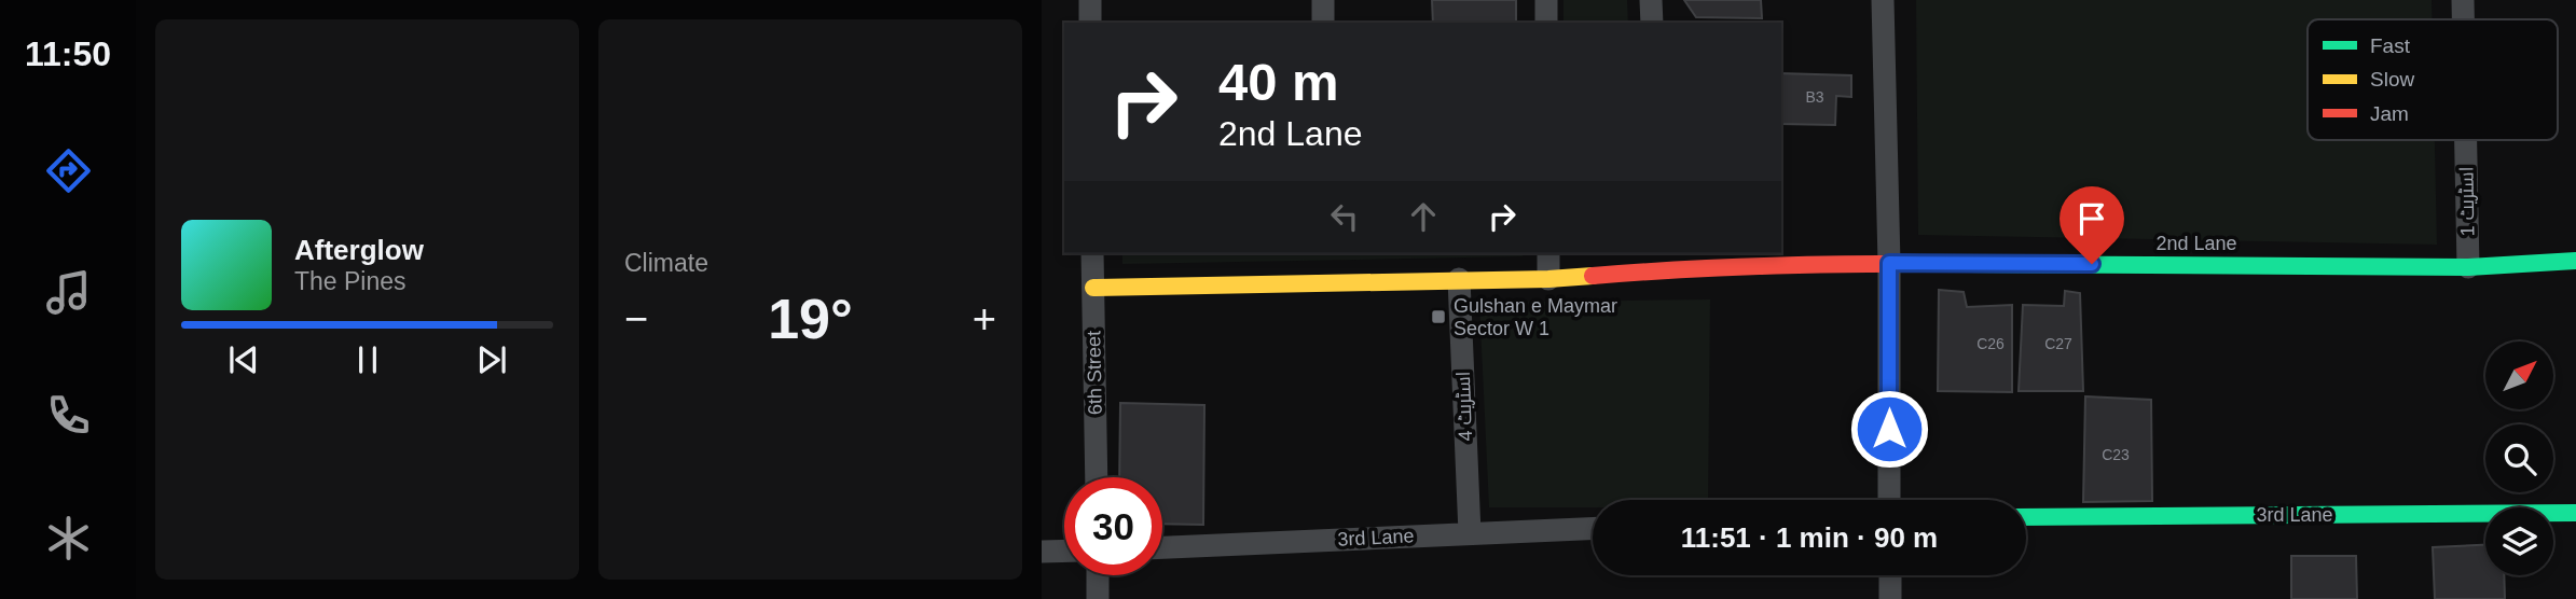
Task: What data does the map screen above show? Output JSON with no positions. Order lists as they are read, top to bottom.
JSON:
{
  "streets": {
    "street": [
      "اسٹریٹ 1",
      "2nd Lane",
      "6th Street",
      "اسٹریٹ 4",
      "3rd Lane"
    ]
  },
  "crossings": [
    ["اسٹریٹ 1", "2nd Lane"],
    ["2nd Lane", "6th Street"],
    ["2nd Lane", "اسٹریٹ 4"],
    ["اسٹریٹ 4", "3rd Lane"]
  ],
  "places": {
    "transit": ["Gulshan e Maymar Sector W 1"]
  },
  "house_numbers": [
    "B3",
    "C26",
    "C27",
    "C23"
  ],
  "legend": ["Fast", "Slow", "Jam"],
  "north": "top right",
  "page": {
    "tabs": "11:50",
    "tile": "Climate",
    "turn": ["40 m", "2nd Lane"],
    "song": ["Afterglow", "The Pines"],
    "heat": ["−", "19°", "+"],
    "limit": "30",
    "trip": "11:51 · 1 min · 90 m"
  }
}
